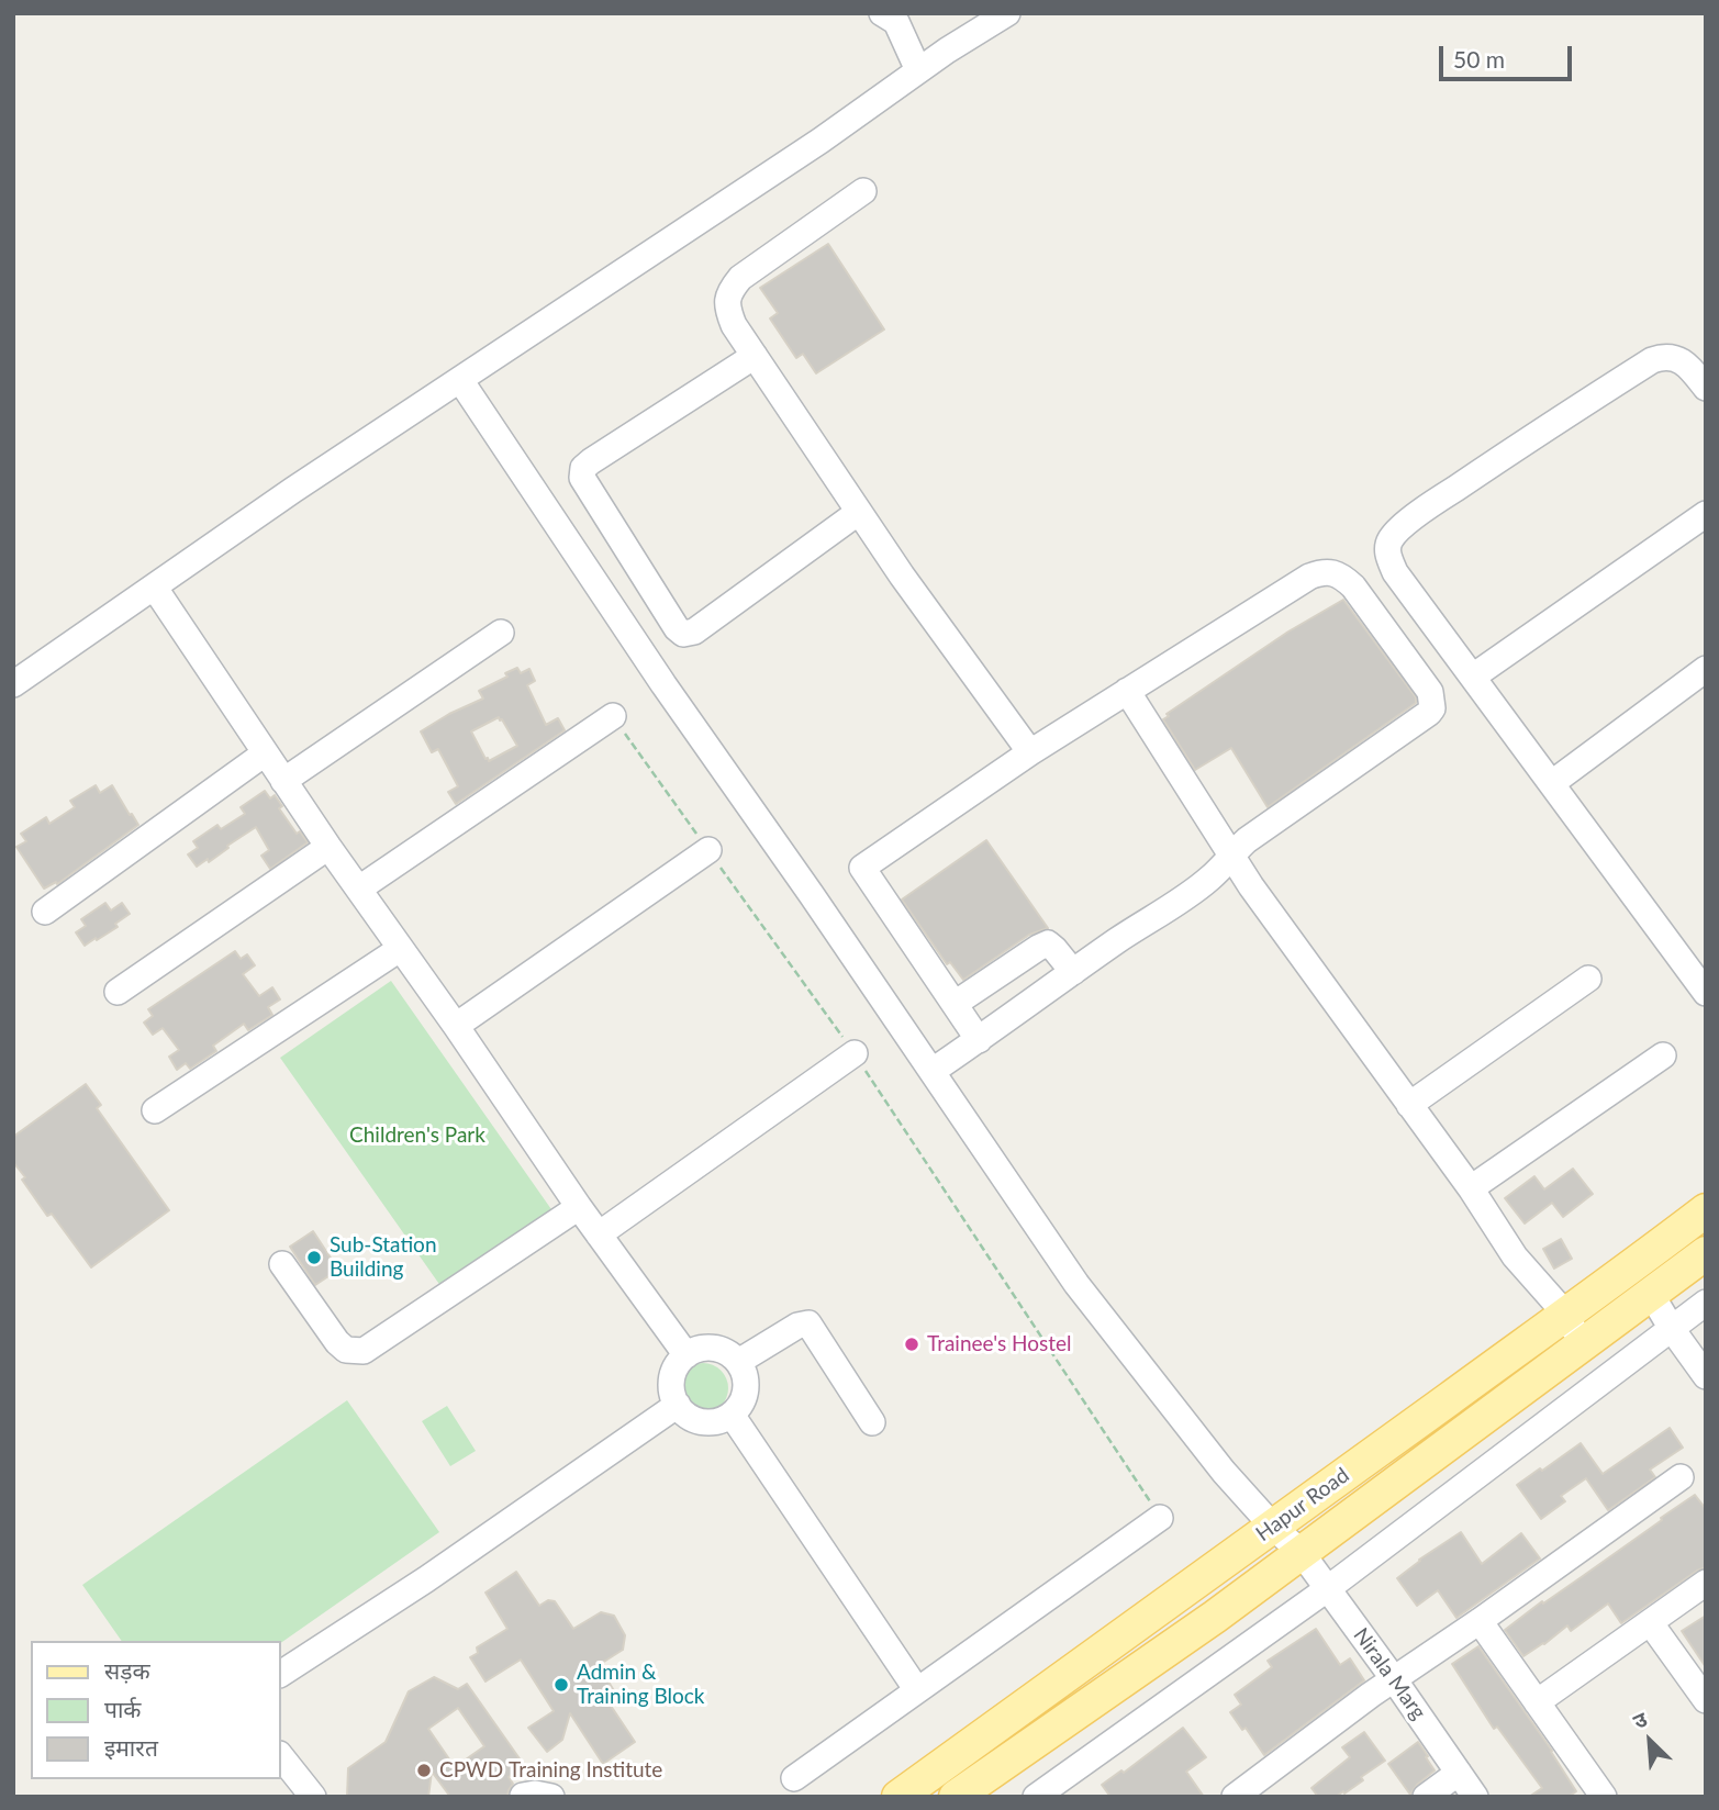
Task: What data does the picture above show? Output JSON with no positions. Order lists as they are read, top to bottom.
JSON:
{
  "streets": {
    "main road": ["Hapur Road"],
    "street": ["Nirala Marg"]
  },
  "crossings": [
    ["Hapur Road", "Nirala Marg"]
  ],
  "parks": ["Children's Park"],
  "places": [
    "Sub-Station Building",
    "Trainee's Hostel",
    "Admin & Training Block",
    "CPWD Training Institute"
  ],
  "legend": ["सड़क", "पार्क", "इमारत"],
  "scale_bar": "50 m",
  "north": "top left"
}
